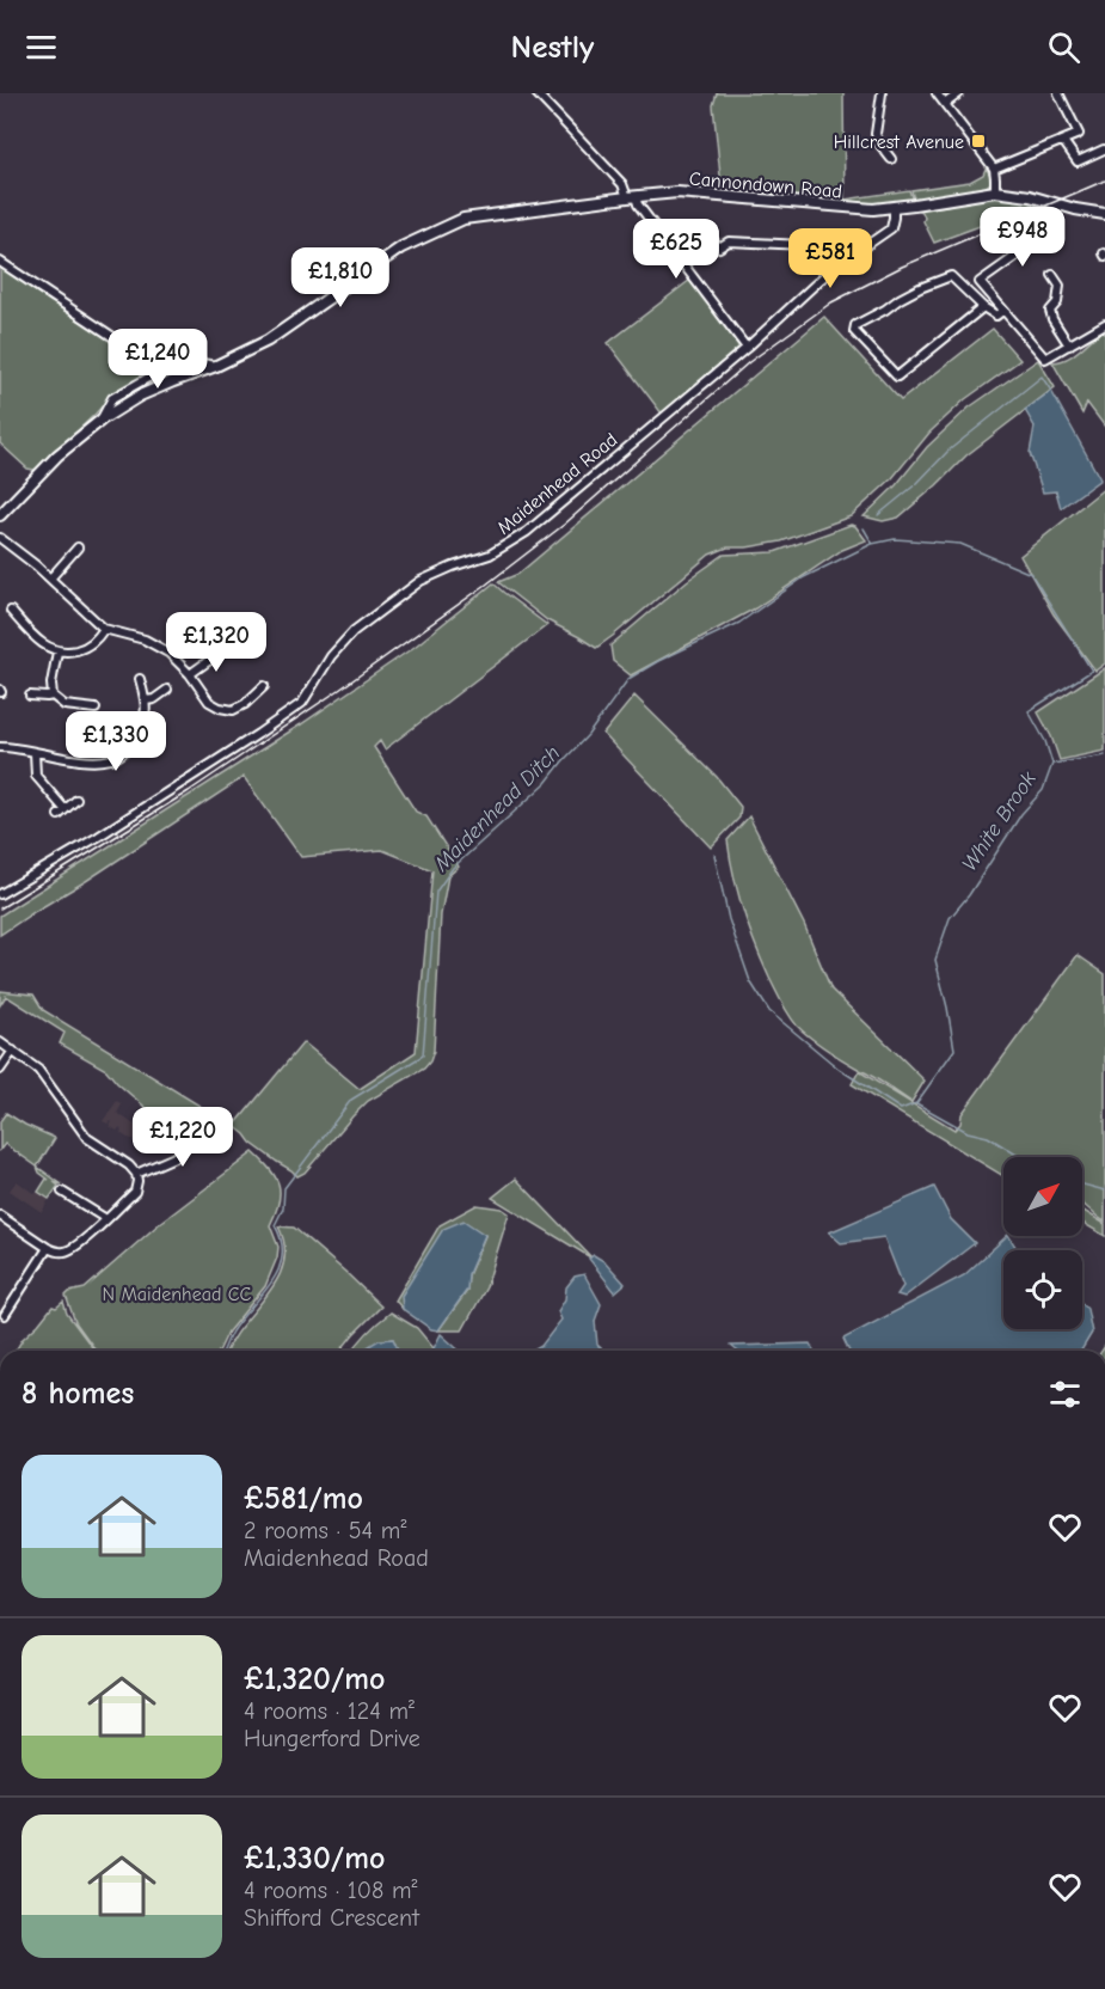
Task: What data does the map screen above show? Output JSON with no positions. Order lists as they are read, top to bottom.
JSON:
{
  "streets": {
    "main road": ["Cannondown Road"],
    "street": ["Maidenhead Road"]
  },
  "crossings": [
    ["Cannondown Road", "Maidenhead Road"]
  ],
  "water": ["Maidenhead Ditch", "White Brook"],
  "parks": ["N Maidenhead CC"],
  "places": {
    "transit": ["Hillcrest Avenue"]
  },
  "north": "top right",
  "page": {
    "header": "Nestly",
    "price": [
      "£948",
      "£625",
      "£581",
      "£1,810",
      "£1,240",
      "£1,320",
      "£1,330",
      "£1,220"
    ],
    "heading": "8 homes",
    "list": [
      {
        "name": "£581/mo",
        "note": "2 rooms · 54 m² · Maidenhead Road"
      },
      {
        "name": "£1,320/mo",
        "note": "4 rooms · 124 m² · Hungerford Drive"
      },
      {
        "name": "£1,330/mo",
        "note": "4 rooms · 108 m² · Shifford Crescent"
      }
    ]
  }
}
